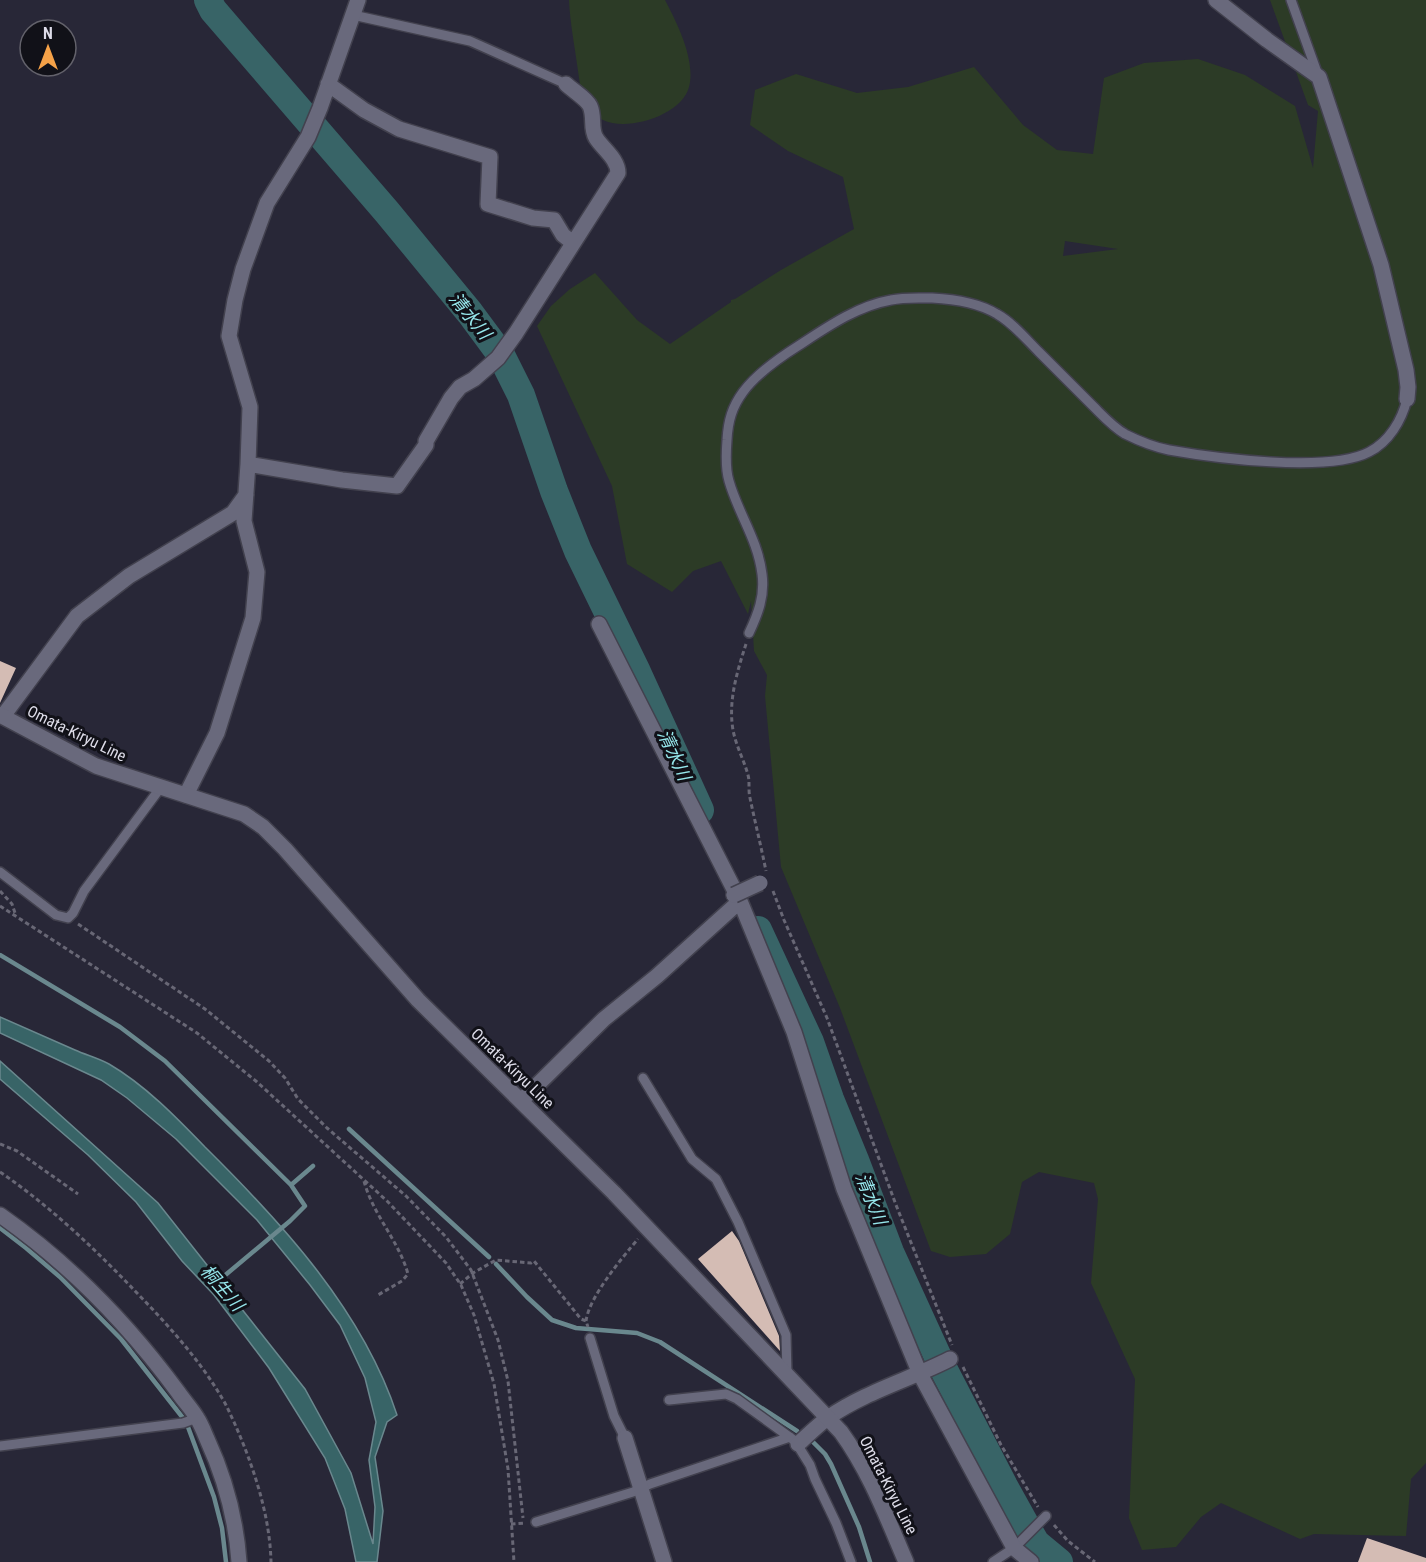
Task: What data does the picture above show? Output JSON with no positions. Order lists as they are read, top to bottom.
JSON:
{
  "streets": {
    "street": ["Omata-Kiryu Line"]
  },
  "water": ["清水川", "桐生川"],
  "north": "top"
}
